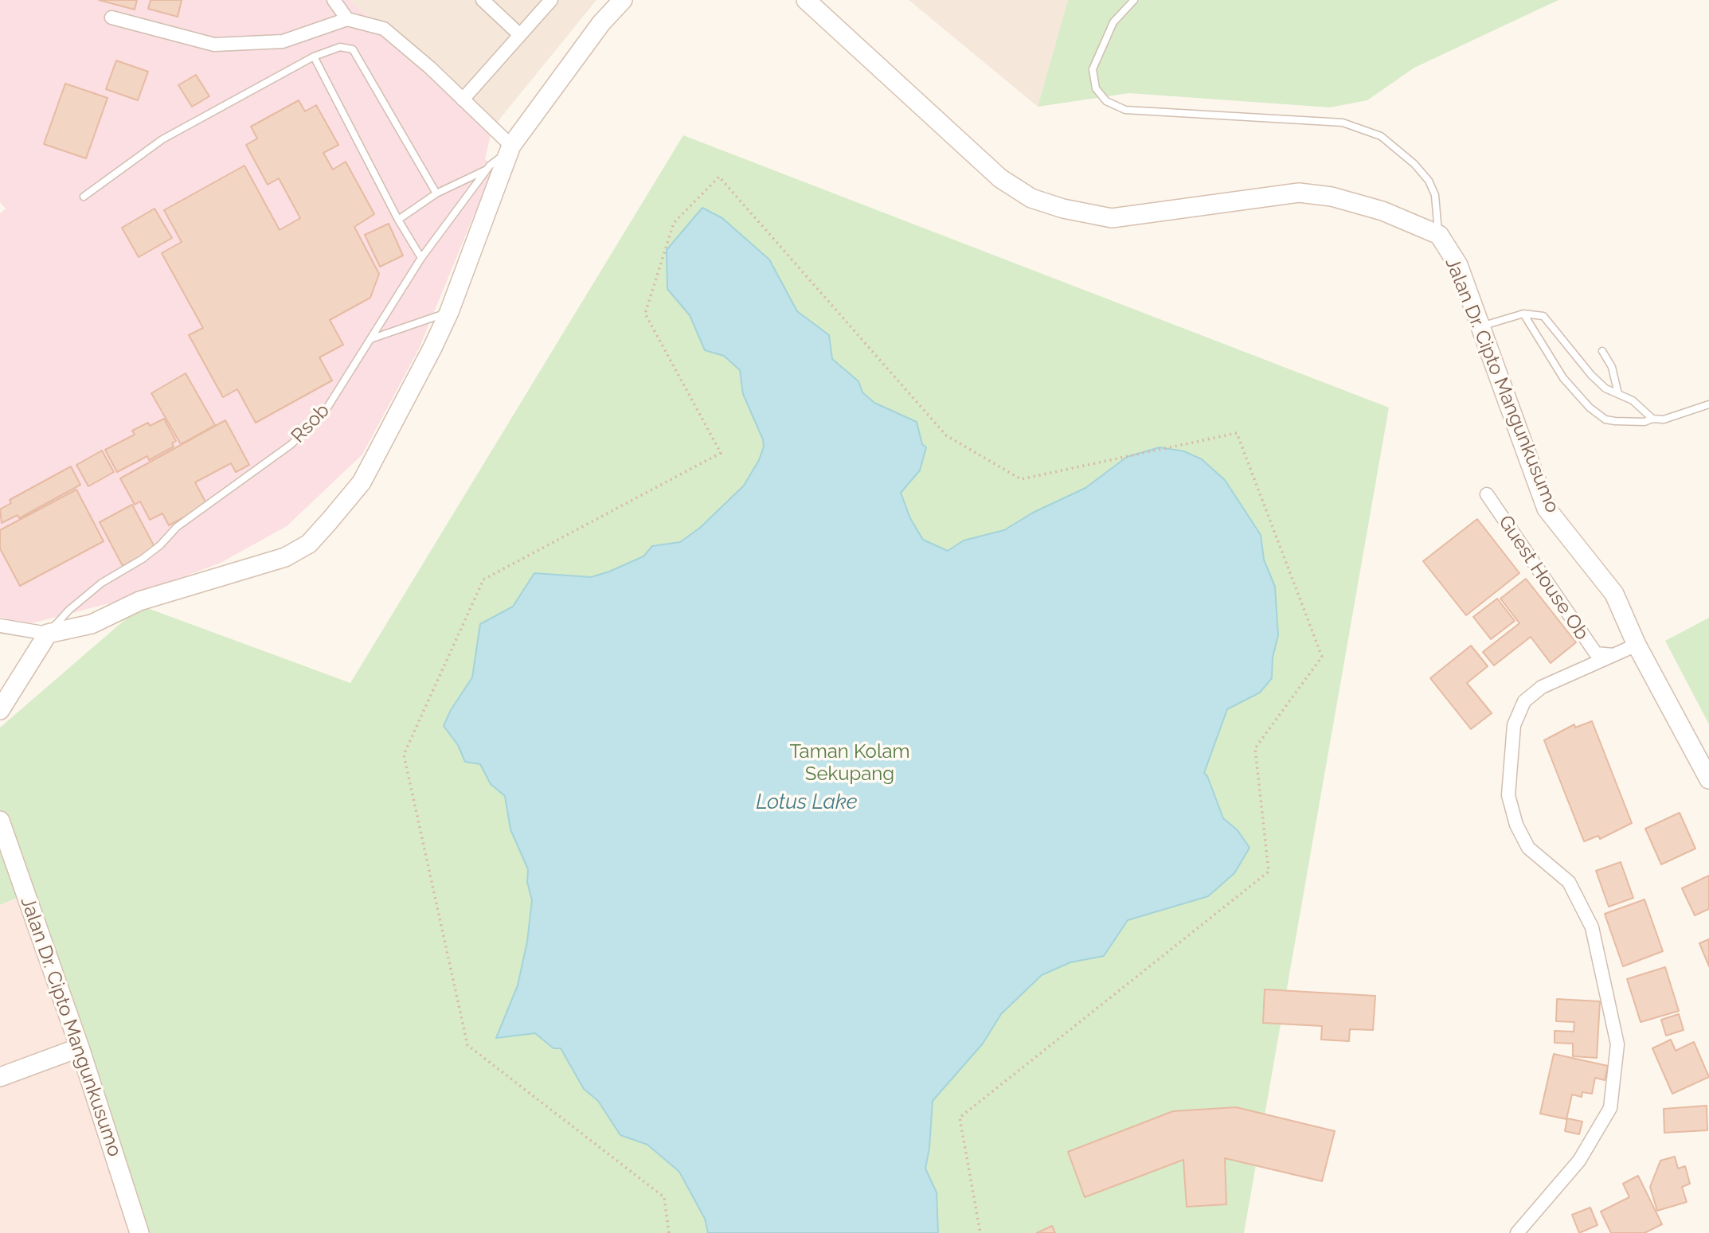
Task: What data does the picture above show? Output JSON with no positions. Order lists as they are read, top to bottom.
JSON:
{
  "streets": {
    "street": ["Jalan Dr. Cipto Mangunkusumo", "Guest House Ob"],
    "lane": ["Rsob"]
  },
  "water": ["Lotus Lake"],
  "parks": ["Taman Kolam Sekupang"]
}
